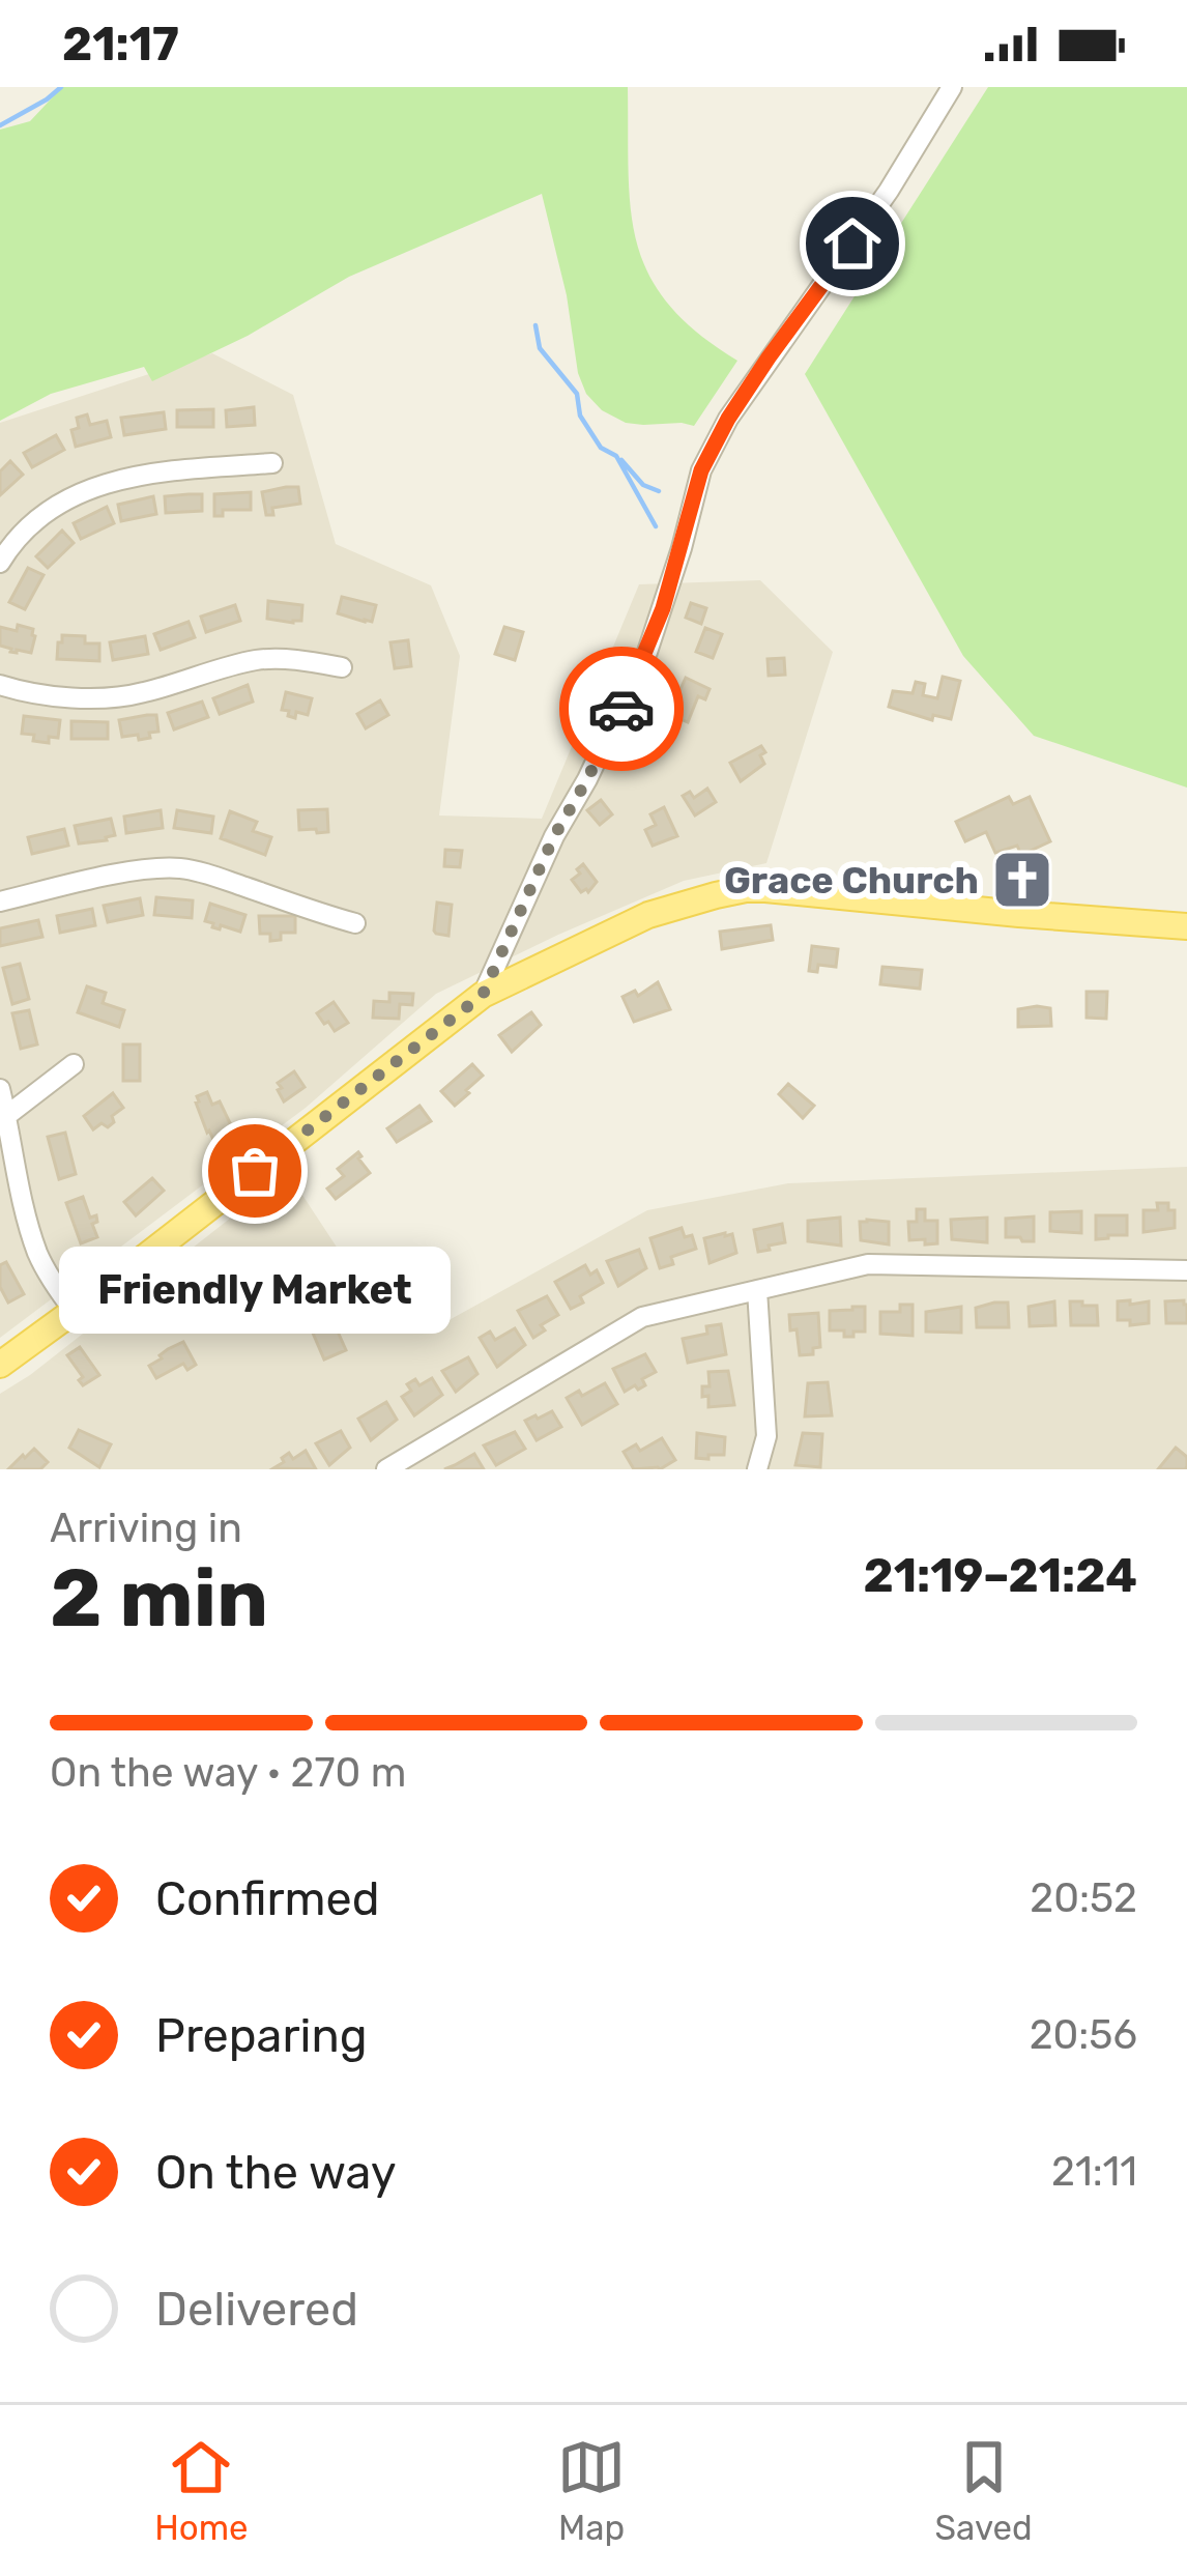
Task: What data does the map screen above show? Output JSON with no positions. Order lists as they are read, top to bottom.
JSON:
{
  "places": {
    "church": ["Grace Church"],
    "other": ["Friendly Market"]
  },
  "page": {
    "status": "21:17",
    "bubble": "Friendly Market",
    "heading": ["2 min", "Arriving in", "21:19–21:24"],
    "bar": "On the way · 270 m",
    "list": [
      ["Confirmed", "20:52"],
      ["Preparing", "20:56"],
      ["On the way", "21:11"],
      "Delivered"
    ],
    "tabs": ["Home", "Map", "Saved"]
  }
}
